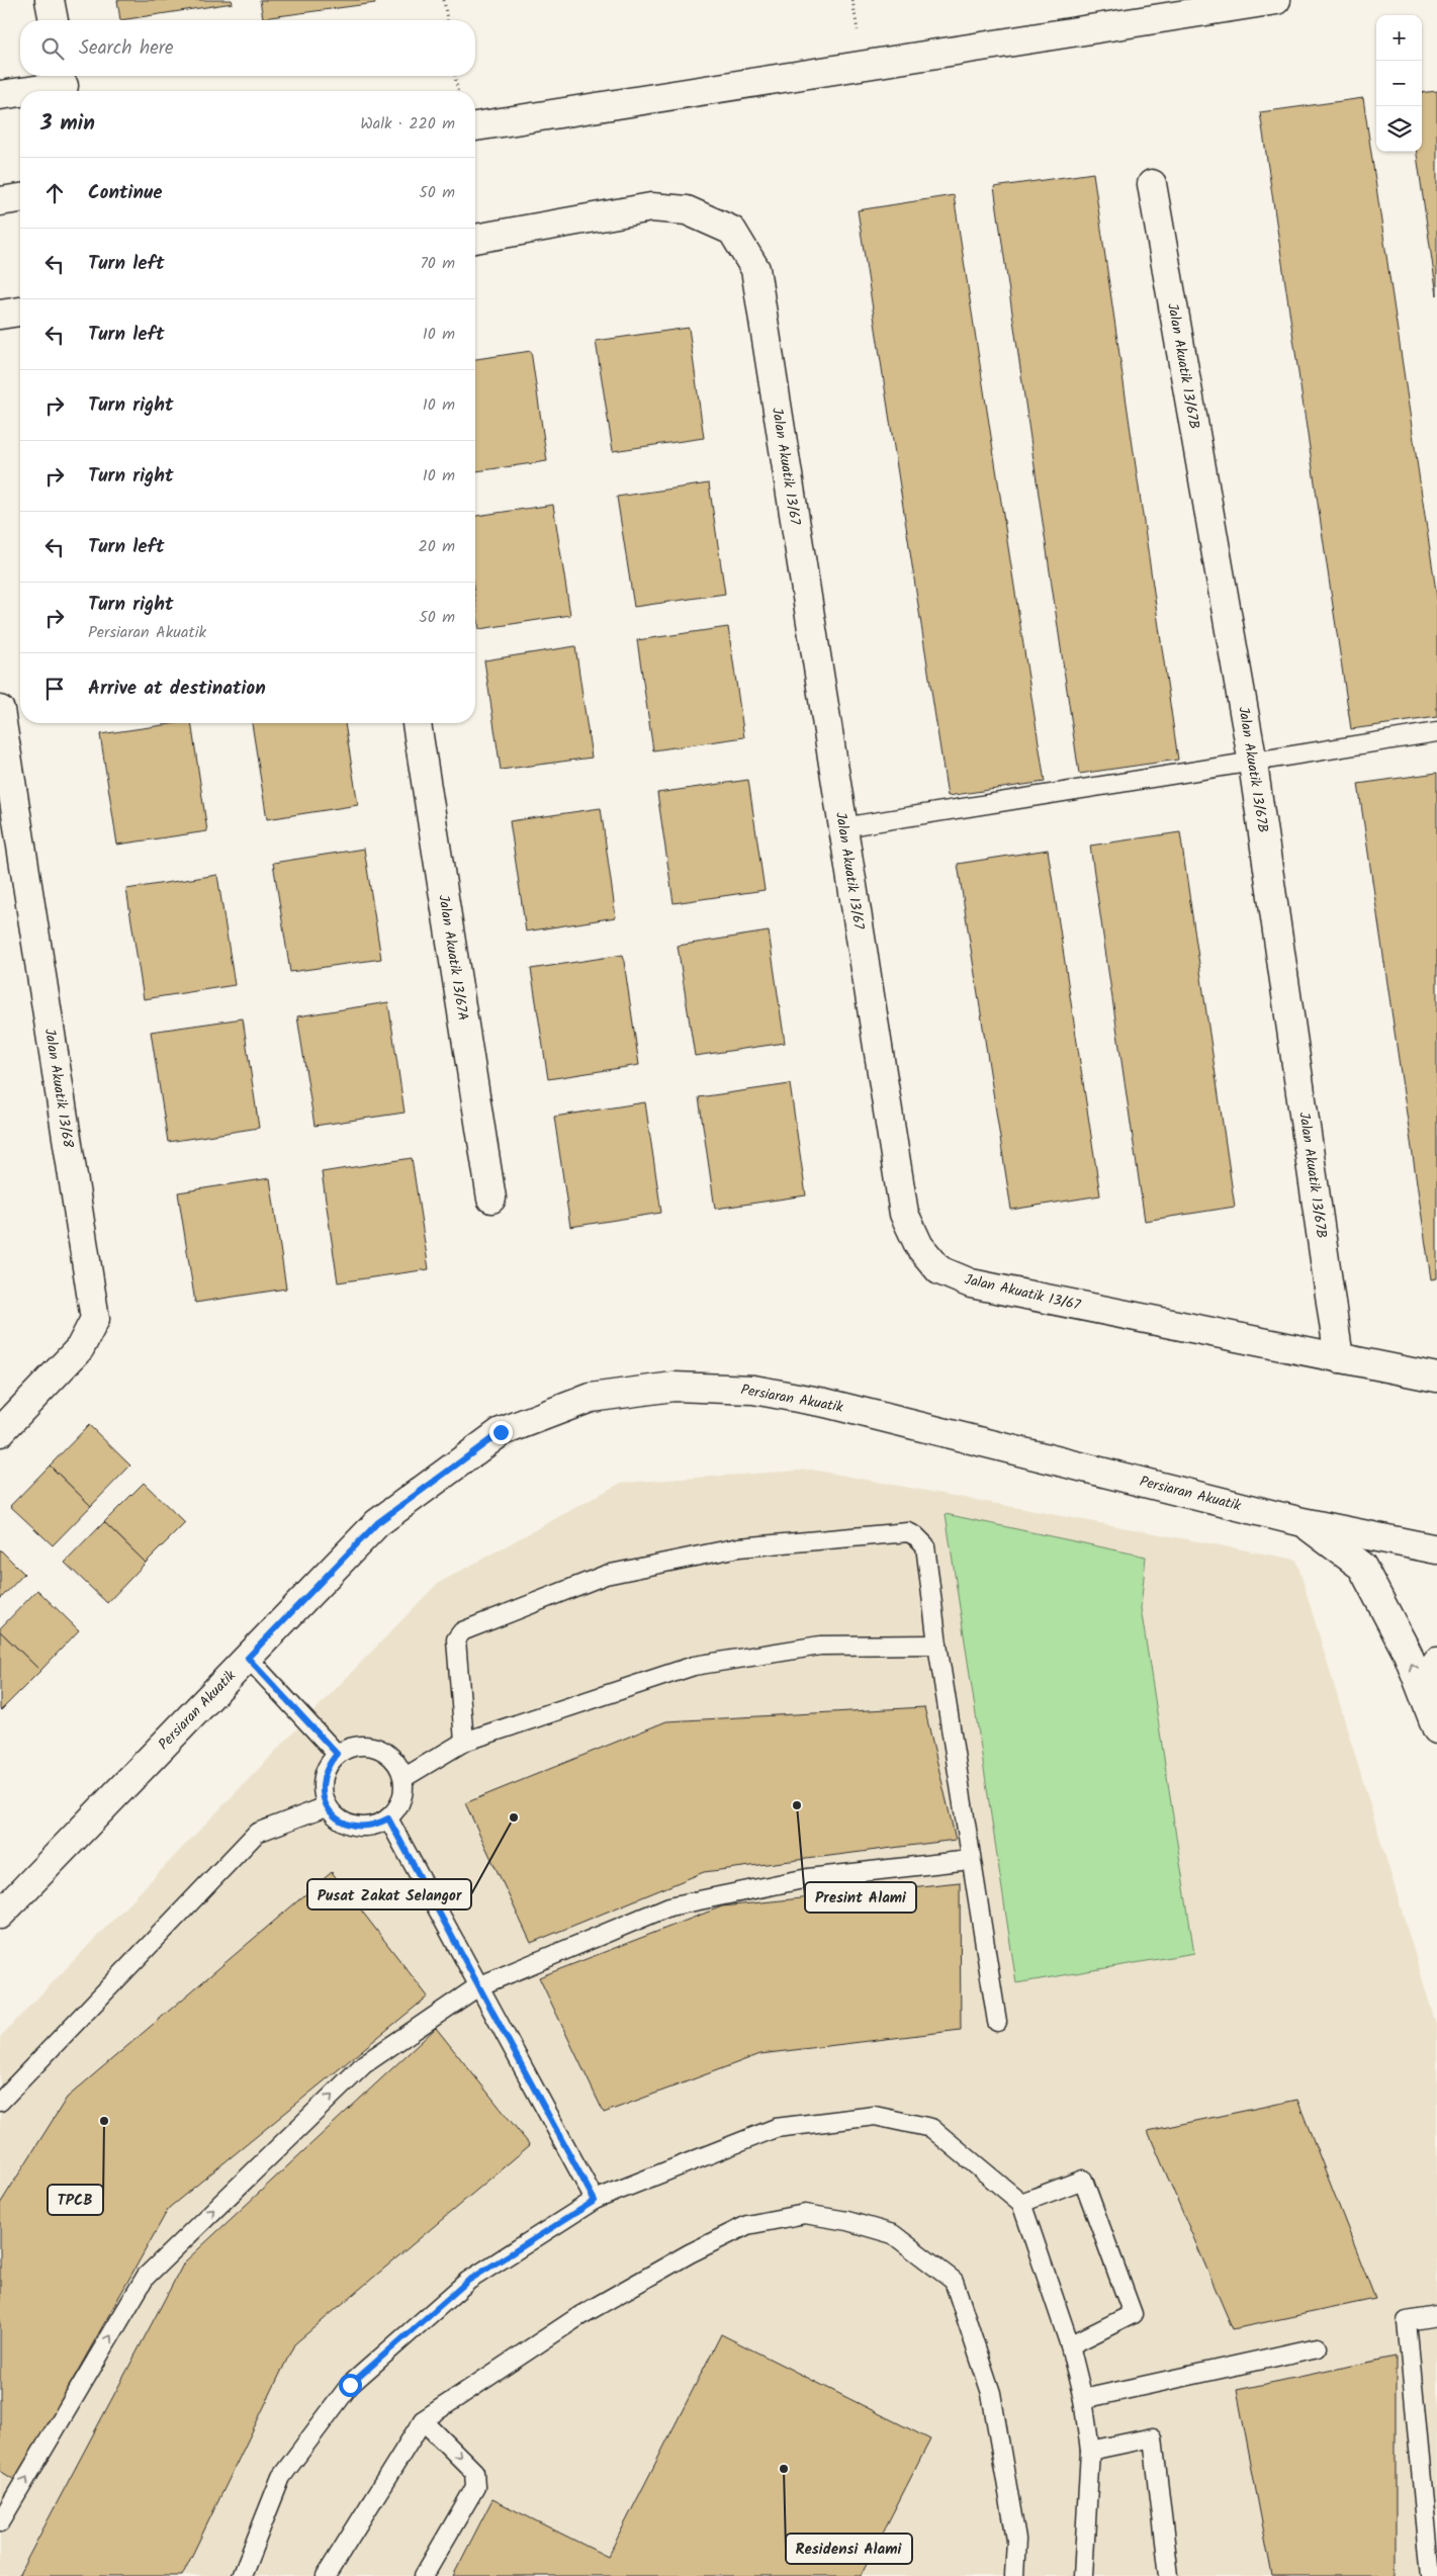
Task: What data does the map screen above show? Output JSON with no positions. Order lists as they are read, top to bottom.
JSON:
{
  "streets": {
    "street": [
      "Jalan Akuatik 13/67B",
      "Jalan Akuatik 13/67",
      "Jalan Akuatik 13/67A",
      "Jalan Akuatik 13/68",
      "Persiaran Akuatik"
    ]
  },
  "crossings": [
    ["Jalan Akuatik 13/67B", "Jalan Akuatik 13/67"]
  ],
  "places": [
    "Presint Alami",
    "Pusat Zakat Selangor",
    "TPCB",
    "Residensi Alami"
  ],
  "page": {
    "map_buttons": ["+", "−"],
    "search": "Search here",
    "heading": ["3 min", "Walk · 220 m"],
    "list": [
      ["Continue", "50 m"],
      ["Turn left", "70 m"],
      ["Turn left", "10 m"],
      ["Turn right", "10 m"],
      ["Turn right", "10 m"],
      ["Turn left", "20 m"],
      ["Turn right", "Persiaran Akuatik", "50 m"],
      "Arrive at destination"
    ]
  }
}
